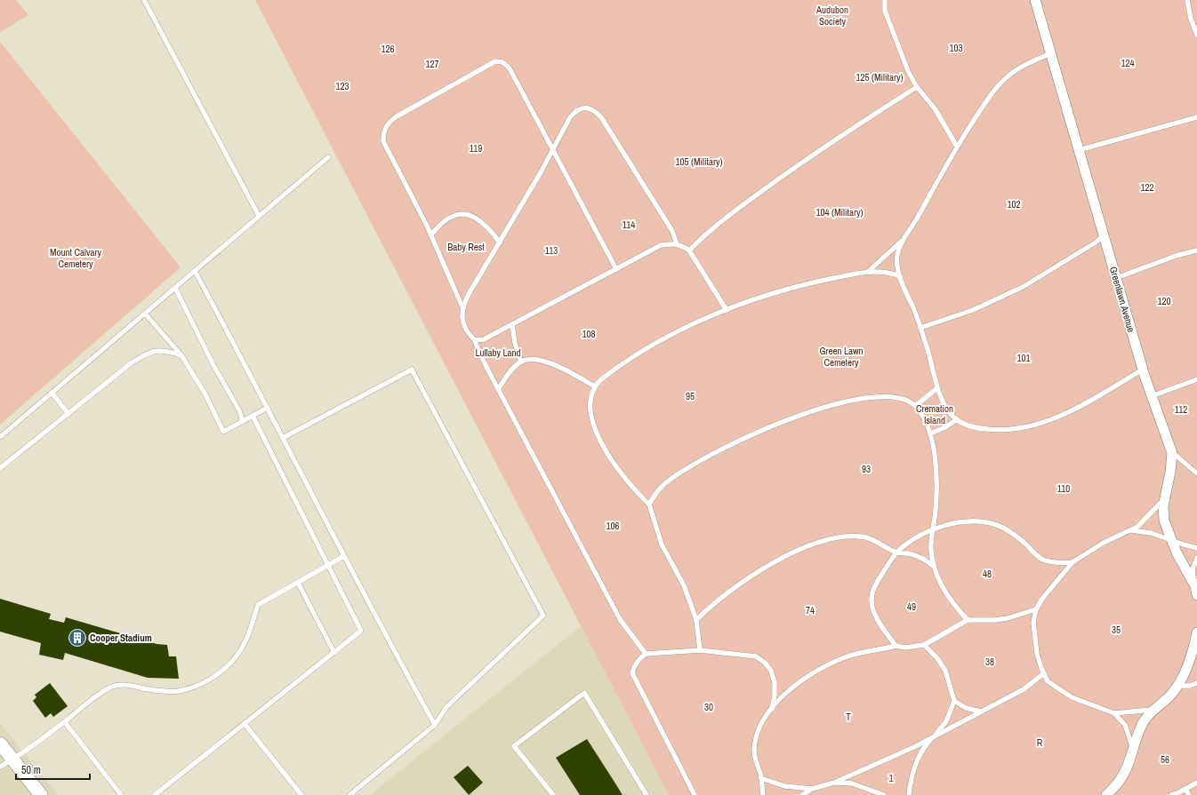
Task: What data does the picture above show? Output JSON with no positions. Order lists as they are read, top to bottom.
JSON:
{
  "streets": {
    "street": ["Greenlawn Avenue"]
  },
  "parks": [
    "Audubon Society",
    "103",
    "126",
    "124",
    "127",
    "125 (Military)",
    "123",
    "119",
    "105 (Military)",
    "122",
    "102",
    "104 (Military)",
    "114",
    "Baby Rest",
    "113",
    "Mount Calvary Cemetery",
    "120",
    "108",
    "Green Lawn Cemetery",
    "Lullaby Land",
    "101",
    "95",
    "Cremation Island",
    "112",
    "93",
    "110",
    "106",
    "48",
    "49",
    "74",
    "35",
    "38",
    "30",
    "T",
    "R",
    "56",
    "1"
  ],
  "places": {
    "building": ["Cooper Stadium"]
  },
  "scale_bar": "50 m"
}
